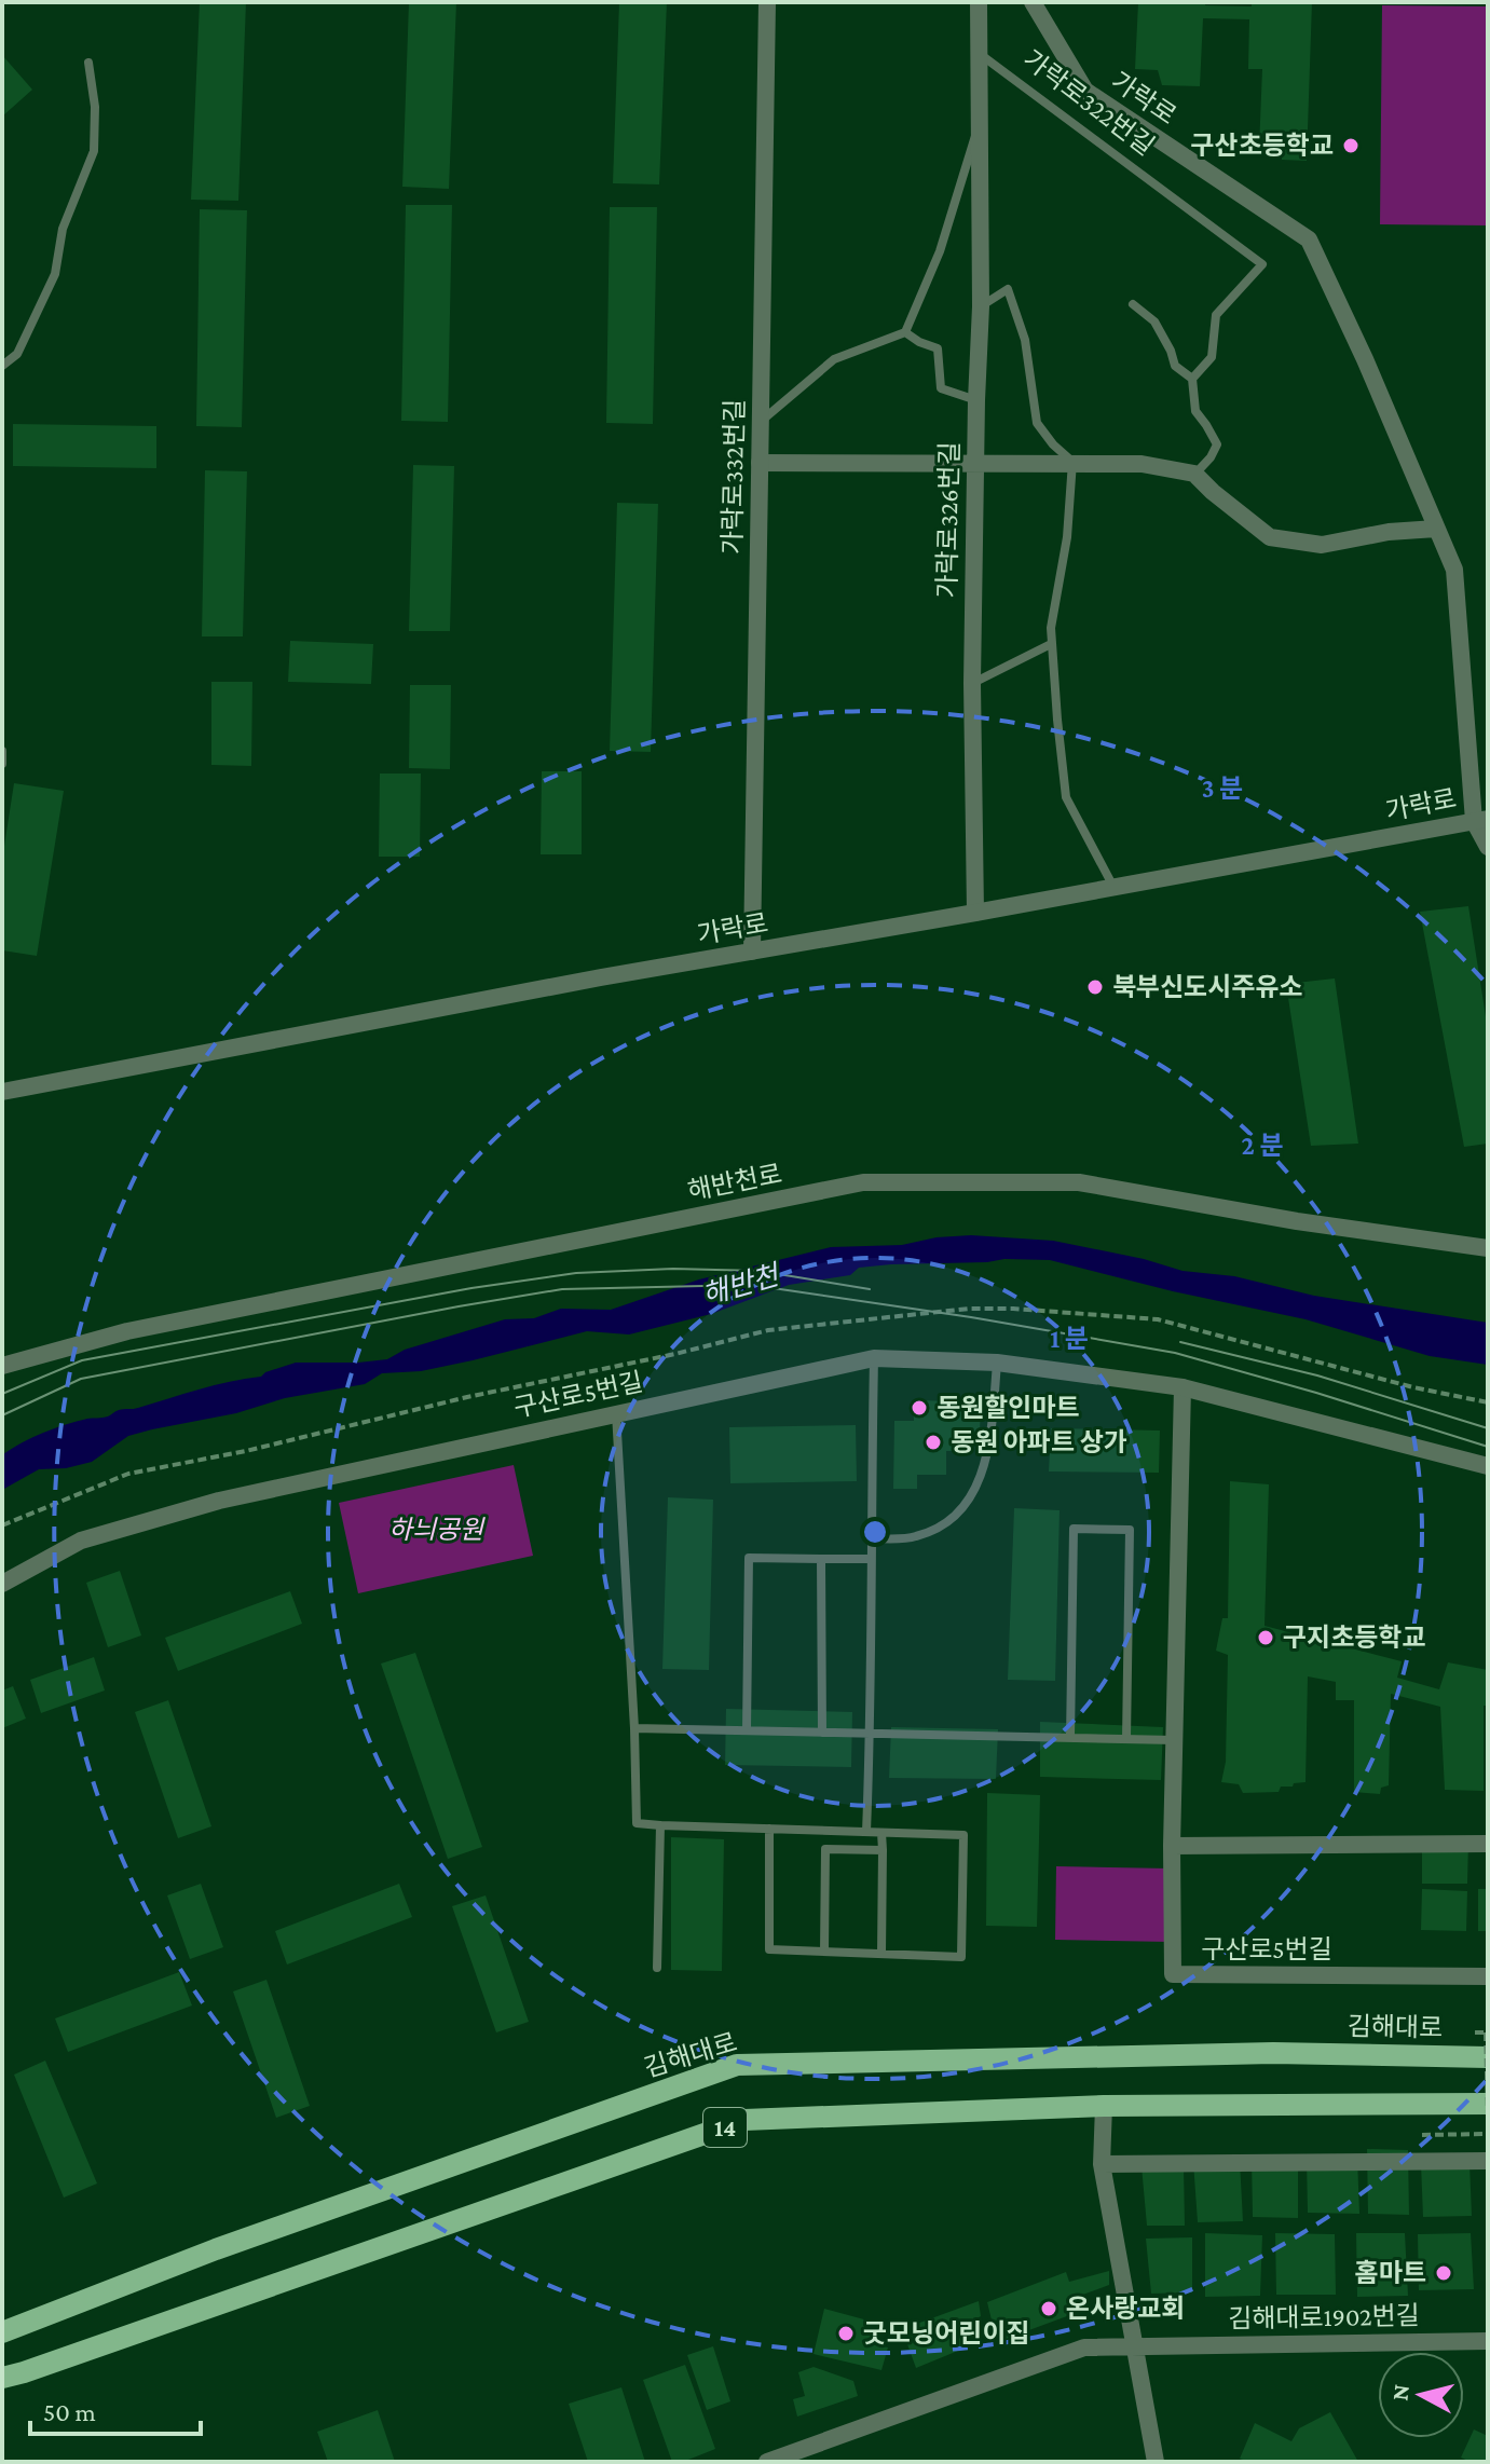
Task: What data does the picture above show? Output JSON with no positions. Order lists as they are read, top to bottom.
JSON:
{
  "streets": {
    "main road": ["김해대로", "14"],
    "street": [
      "가락로",
      "가락로332번길",
      "가락로326번길",
      "해반천로",
      "구산로5번길",
      "김해대로1902번길"
    ],
    "lane": ["가락로322번길"]
  },
  "crossings": [
    ["가락로", "가락로332번길"],
    ["가락로", "가락로326번길"],
    ["가락로322번길", "가락로326번길"]
  ],
  "water": ["해반천"],
  "parks": ["하늬공원"],
  "places": [
    "구산초등학교",
    "북부신도시주유소",
    "동원할인마트",
    "동원 아파트 상가",
    "구지초등학교",
    "홈마트",
    "온사랑교회",
    "굿모닝어린이집"
  ],
  "scale_bar": "50 m",
  "north": "left",
  "rings": ["3 분", "2 분", "1 분"]
}
